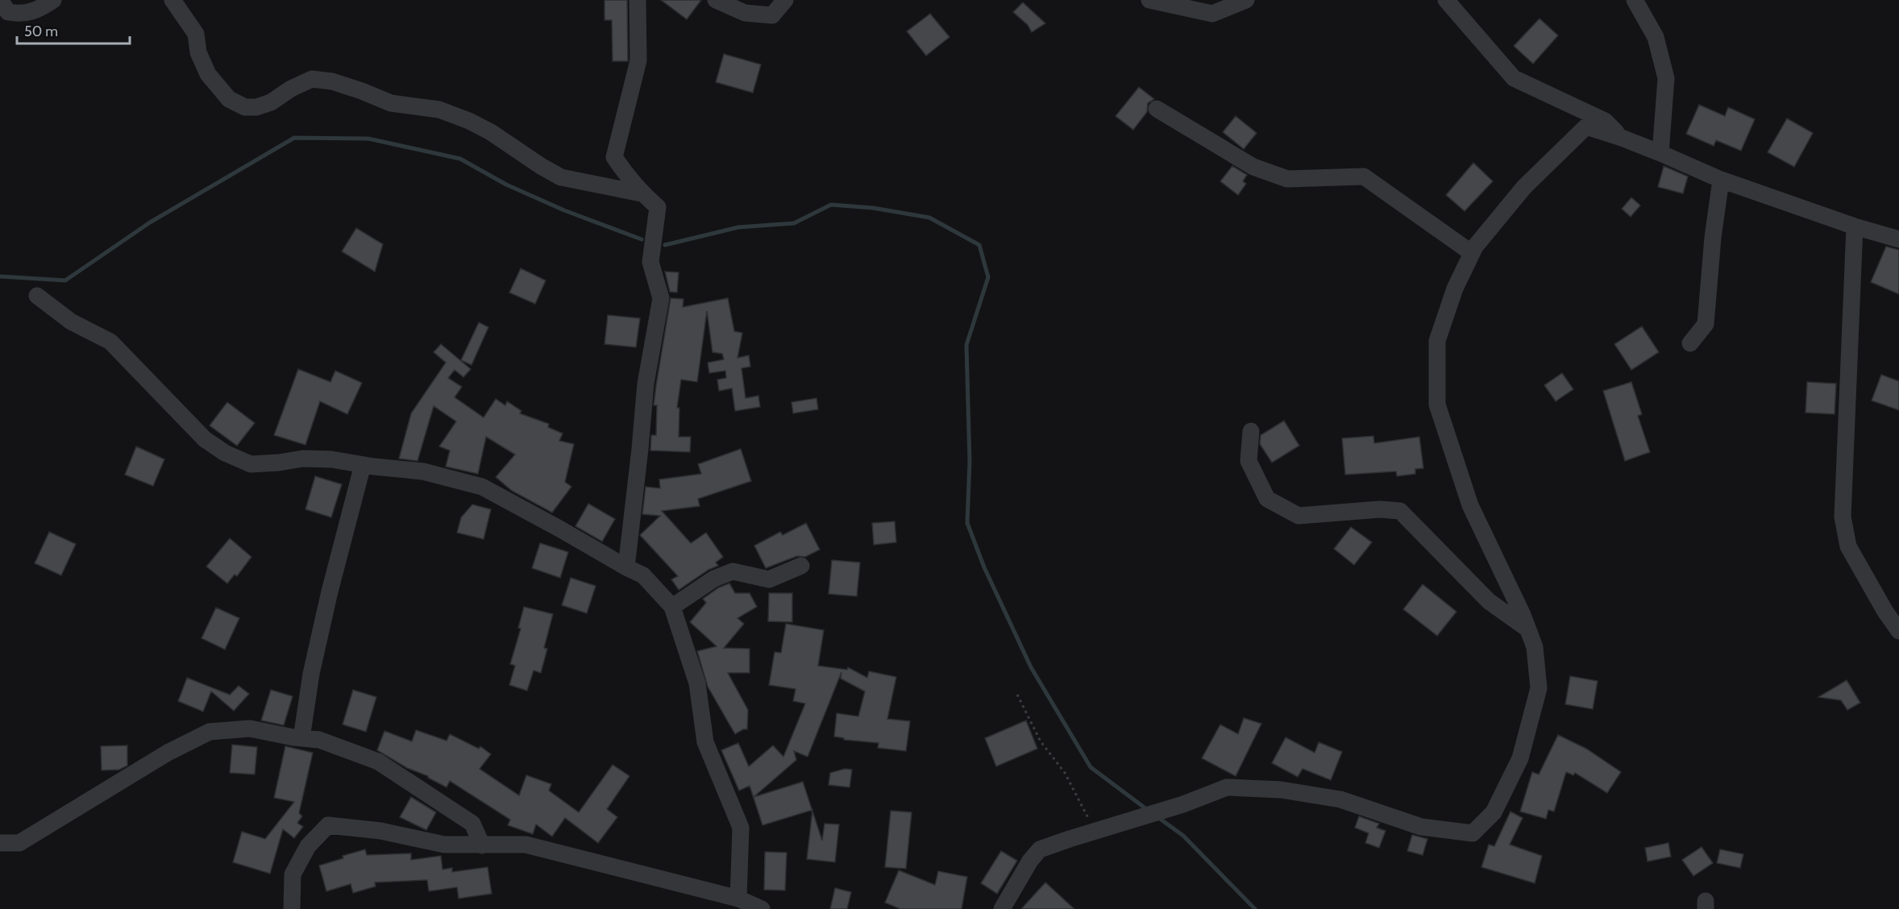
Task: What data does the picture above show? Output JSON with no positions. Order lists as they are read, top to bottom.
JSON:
{
  "scale_bar": "50 m"
}
